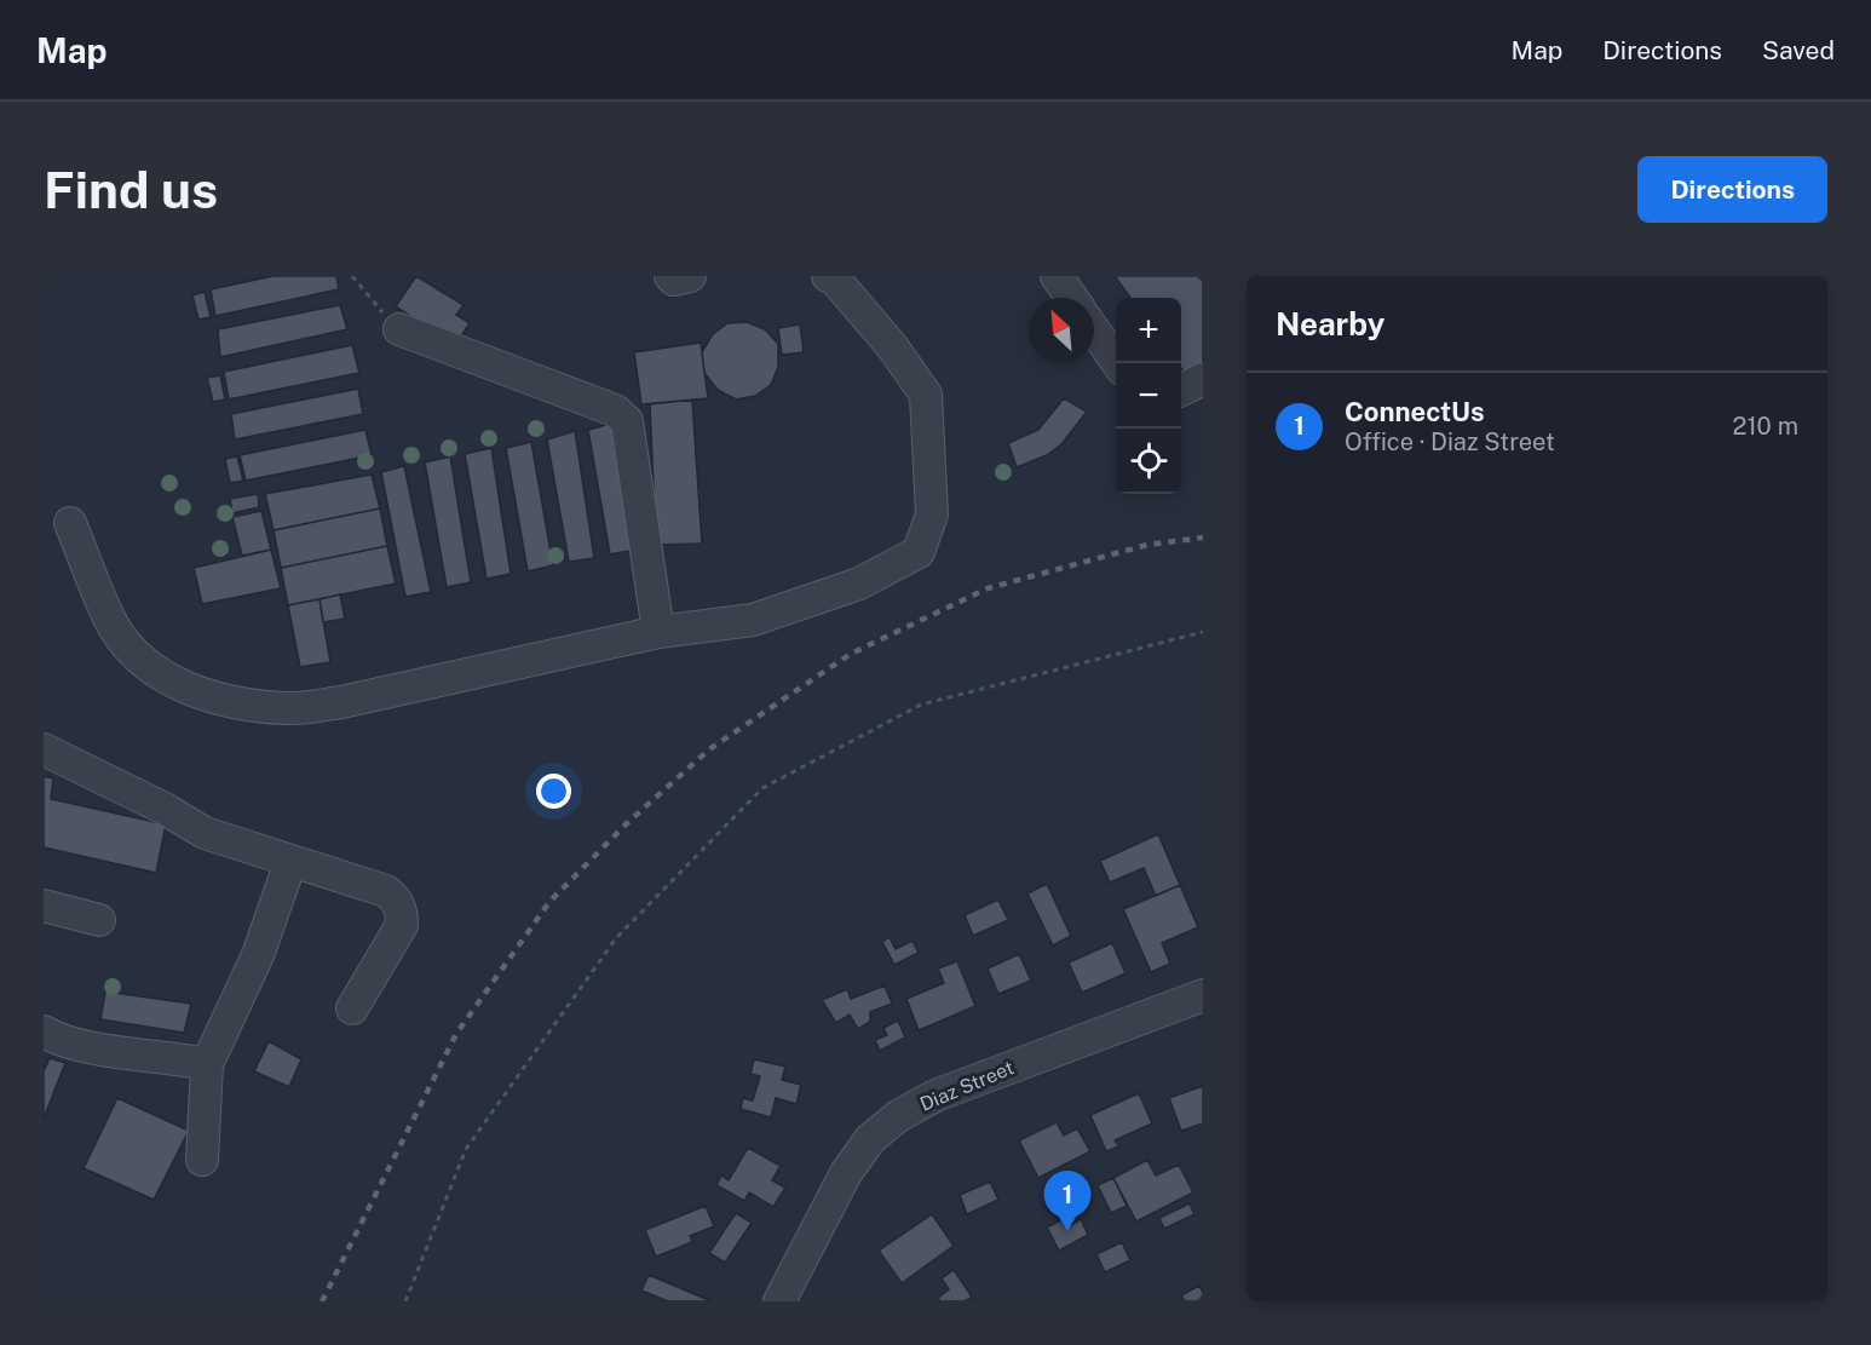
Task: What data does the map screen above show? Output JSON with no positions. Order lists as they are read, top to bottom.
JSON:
{
  "streets": {
    "street": ["Diaz Street"]
  },
  "north": "top left",
  "page": {
    "header": "Map",
    "nav": ["Map", "Directions", "Saved"],
    "buttons": "Directions",
    "title": "Find us",
    "heading": "Nearby",
    "map_buttons": ["+", "−"],
    "list": [
      {
        "mark": "1",
        "name": "ConnectUs",
        "note": "Office · Diaz Street",
        "value": "210 m"
      }
    ],
    "pins": "1"
  }
}
